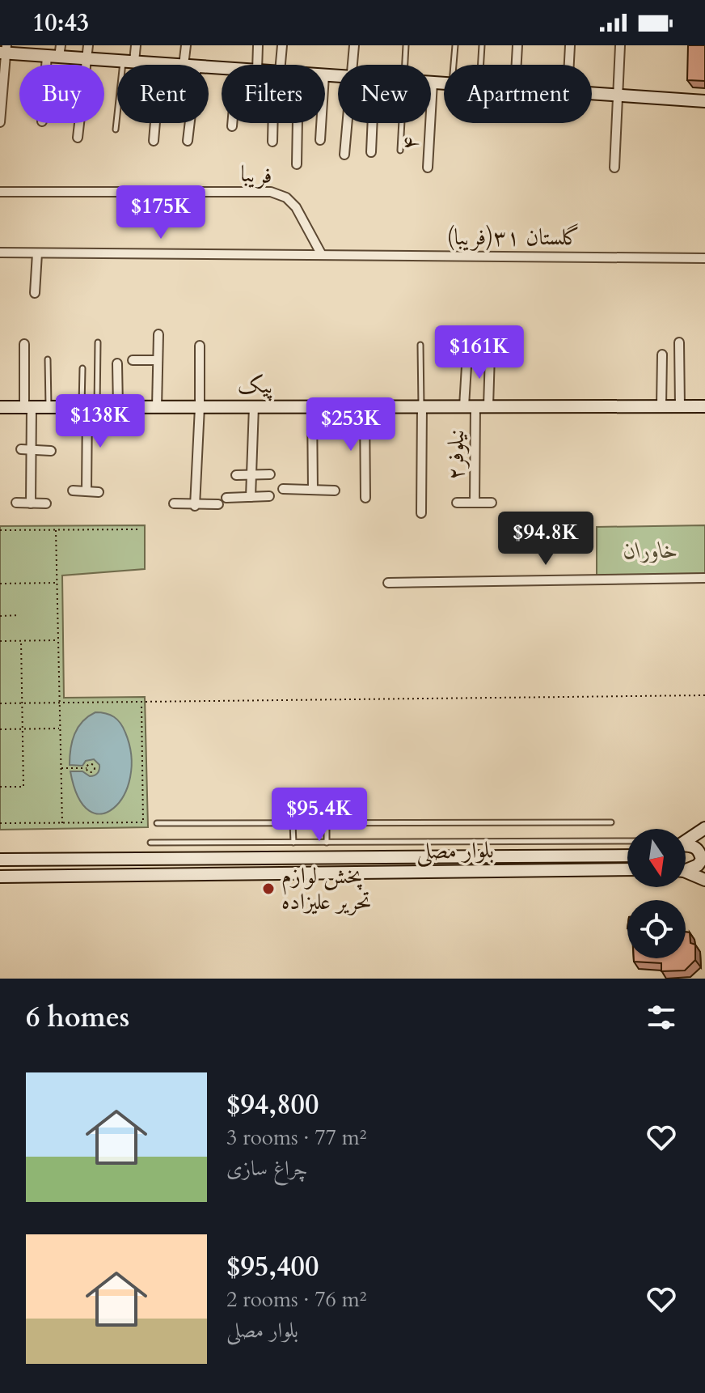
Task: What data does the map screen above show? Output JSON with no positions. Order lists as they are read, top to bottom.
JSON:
{
  "streets": {
    "street": [
      "۴",
      "فریبا",
      "گلستان ۳۱(فریبا)",
      "پیک",
      "نیلوفر۲",
      "بلوار مصلی"
    ]
  },
  "crossings": [
    ["فریبا", "گلستان ۳۱(فریبا)"],
    ["پیک", "نیلوفر۲"]
  ],
  "parks": ["خاوران"],
  "places": ["پخش لوازم تحریر علیزاده"],
  "north": "bottom",
  "page": {
    "status": "10:43",
    "chip": [
      "Buy",
      "Rent",
      "Filters",
      "New",
      "Apartment"
    ],
    "price": [
      "$175K",
      "$161K",
      "$138K",
      "$253K",
      "$94.8K",
      "$95.4K"
    ],
    "heading": "6 homes",
    "list": [
      {
        "name": "$94,800",
        "note": "3 rooms · 77 m² · چراغ سازی"
      },
      {
        "name": "$95,400",
        "note": "2 rooms · 76 m² · بلوار مصلی"
      }
    ]
  }
}
